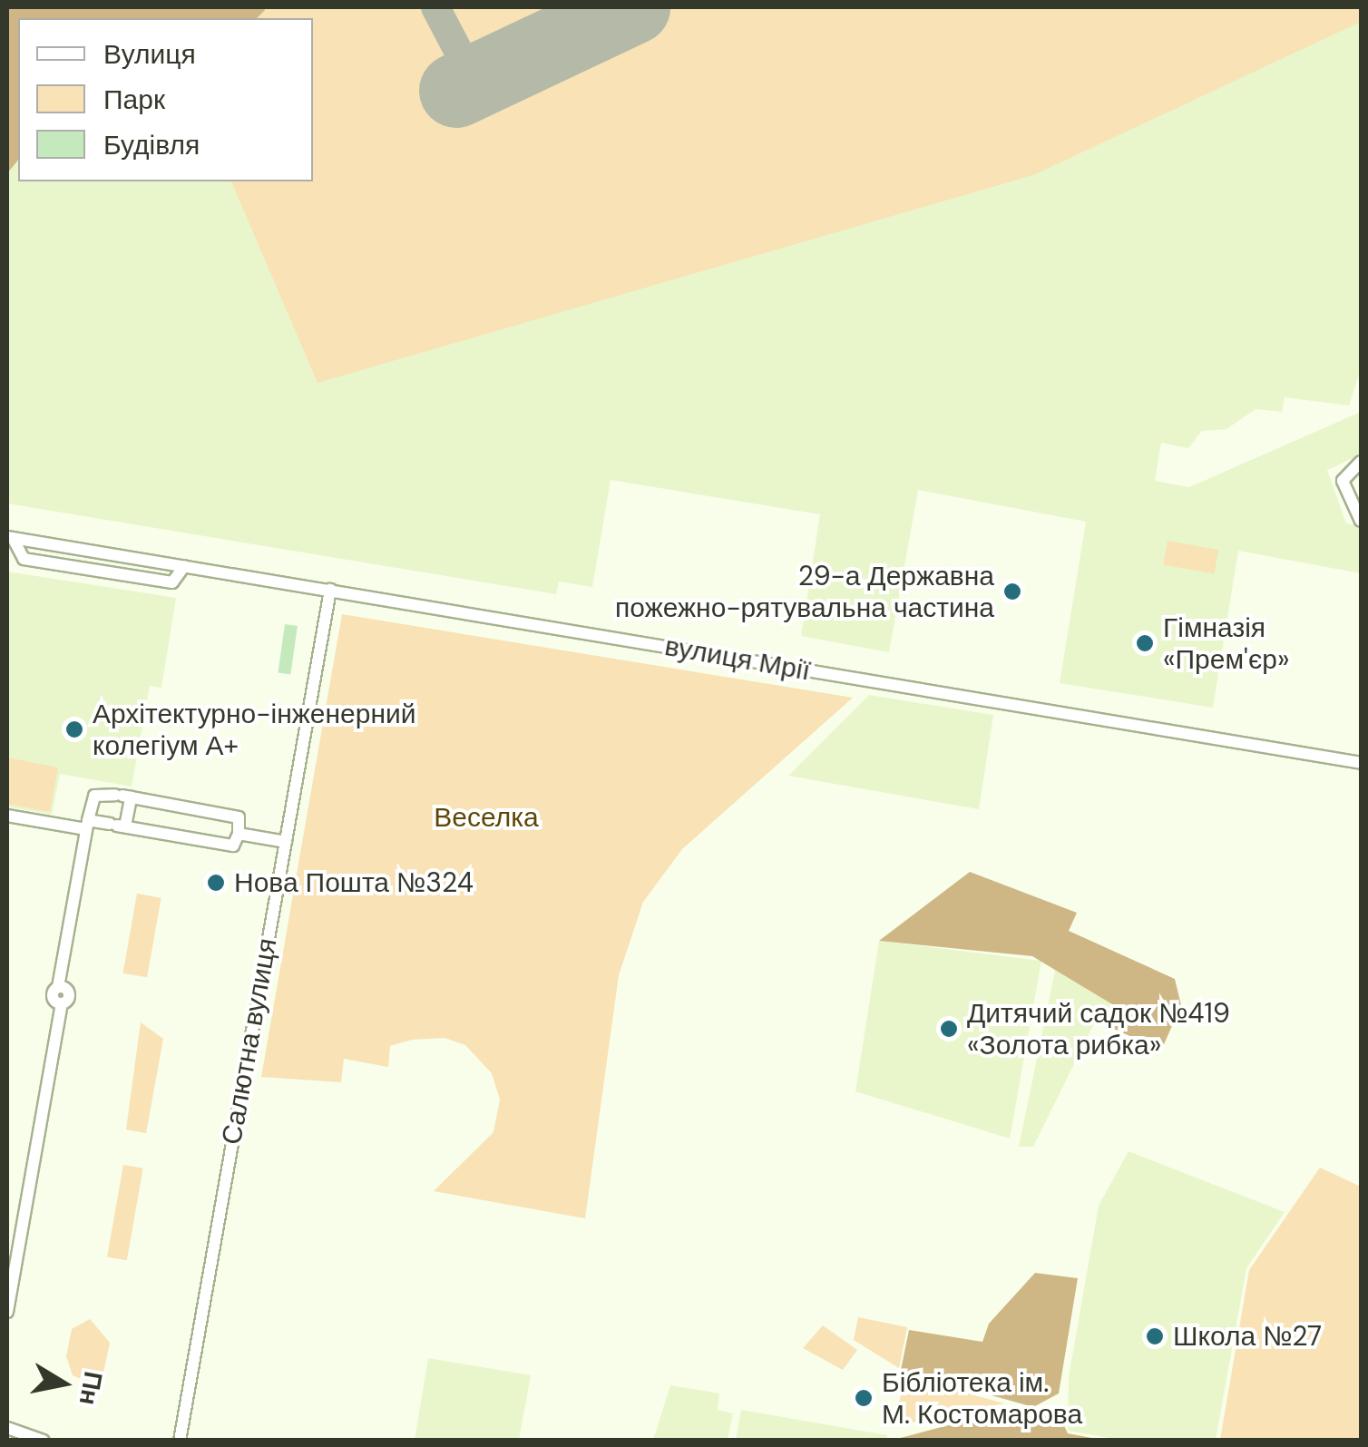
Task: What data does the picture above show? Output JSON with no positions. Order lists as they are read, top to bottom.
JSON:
{
  "streets": {
    "street": ["вулиця Мрії", "Салютна вулиця"]
  },
  "crossings": [
    ["вулиця Мрії", "Салютна вулиця"]
  ],
  "parks": ["Веселка"],
  "places": [
    "29-а Державна пожежно-рятувальна частина",
    "Гімназія «Прем'єр»",
    "Архітектурно-інженерний колегіум А+",
    "Нова Пошта №324",
    "Дитячий садок №419 «Золота рибка»",
    "Школа №27",
    "Бібліотека ім. М. Костомарова"
  ],
  "legend": ["Вулиця", "Парк", "Будівля"],
  "north": "right"
}
